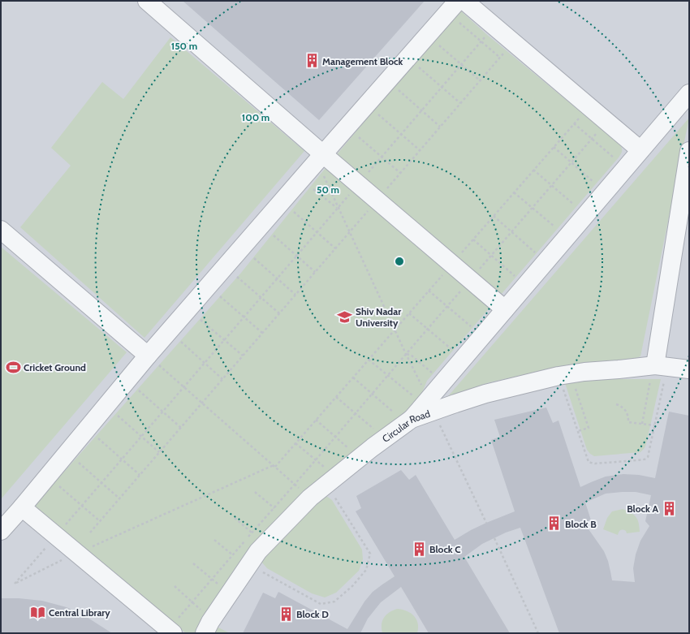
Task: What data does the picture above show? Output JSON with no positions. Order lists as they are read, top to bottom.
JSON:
{
  "streets": {
    "street": ["Circular Road"]
  },
  "places": {
    "building": [
      "Management Block",
      "Block A",
      "Block B",
      "Block C",
      "Block D"
    ],
    "school or university": ["Shiv Nadar University"],
    "sports": ["Cricket Ground"],
    "library": ["Central Library"]
  },
  "rings": ["150 m", "100 m", "50 m"]
}
